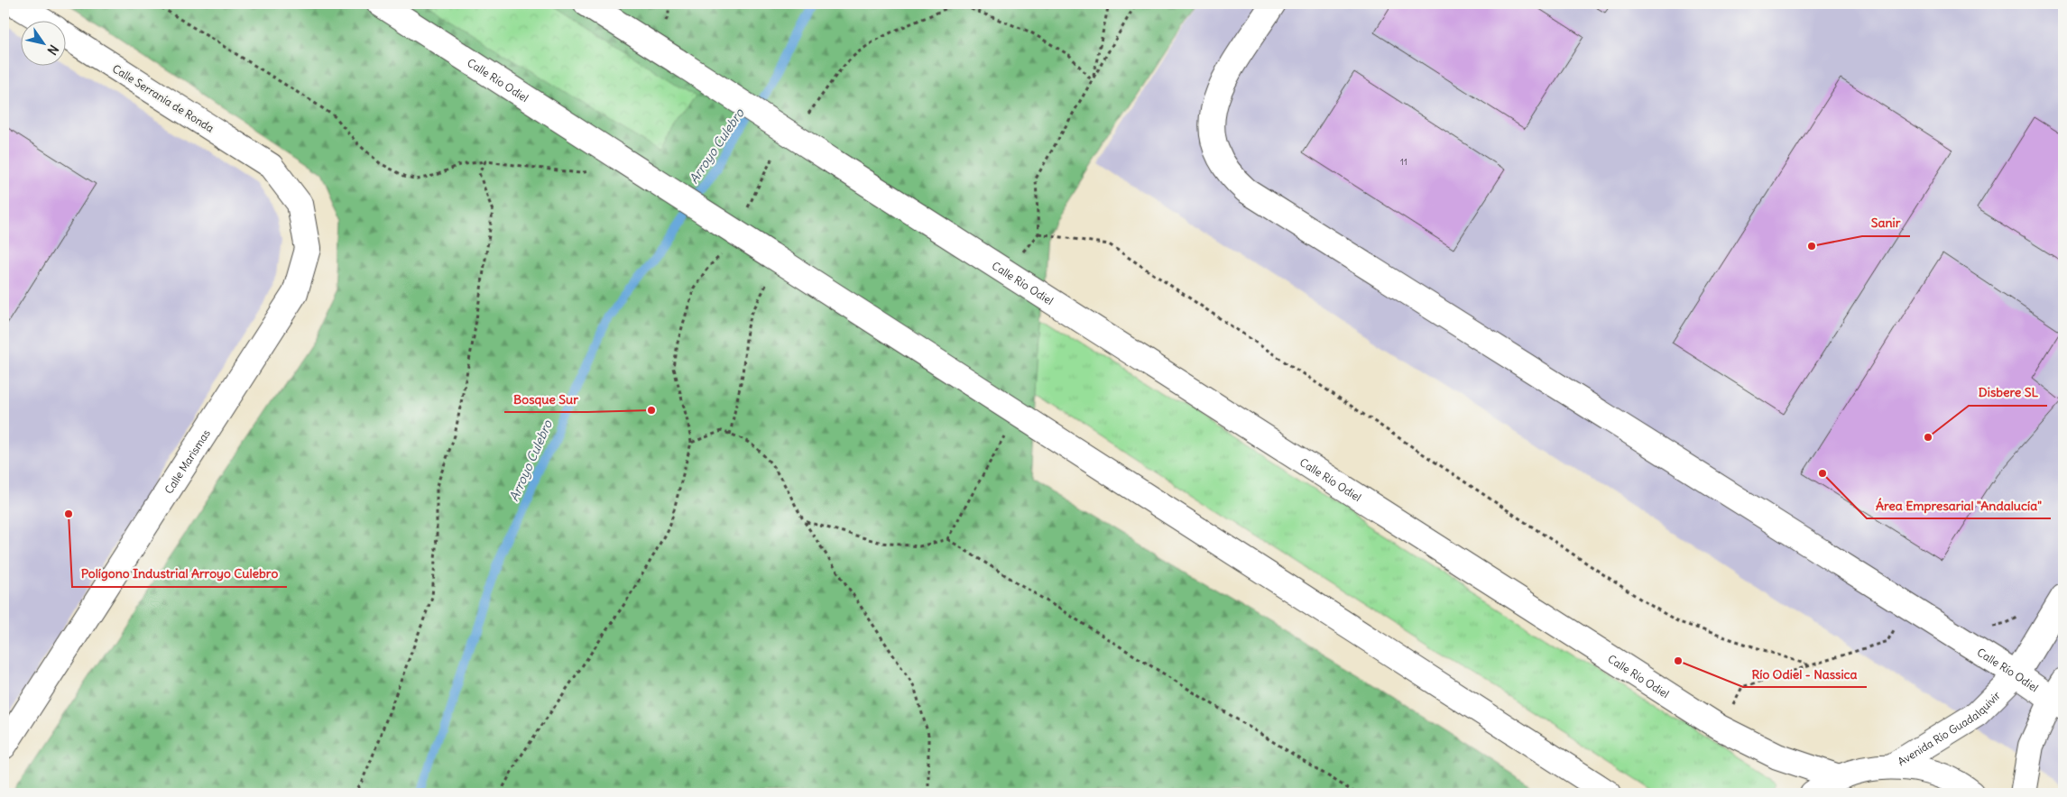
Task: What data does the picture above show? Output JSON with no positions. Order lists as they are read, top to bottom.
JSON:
{
  "streets": {
    "street": [
      "Calle Río Odiel",
      "Calle Serranía de Ronda",
      "Calle Marismas",
      "Avenida Río Guadalquivir"
    ]
  },
  "crossings": [
    ["Calle Río Odiel", "Avenida Río Guadalquivir"],
    ["Calle Serranía de Ronda", "Calle Marismas"]
  ],
  "water": ["Arroyo Culebro"],
  "places": [
    "Sanir",
    "Bosque Sur",
    "Disbere SL",
    "Área Empresarial \"Andalucía\"",
    "Polígono Industrial Arroyo Culebro",
    "Río Odiel - Nassica"
  ],
  "house_numbers": ["11"],
  "north": "bottom right"
}
